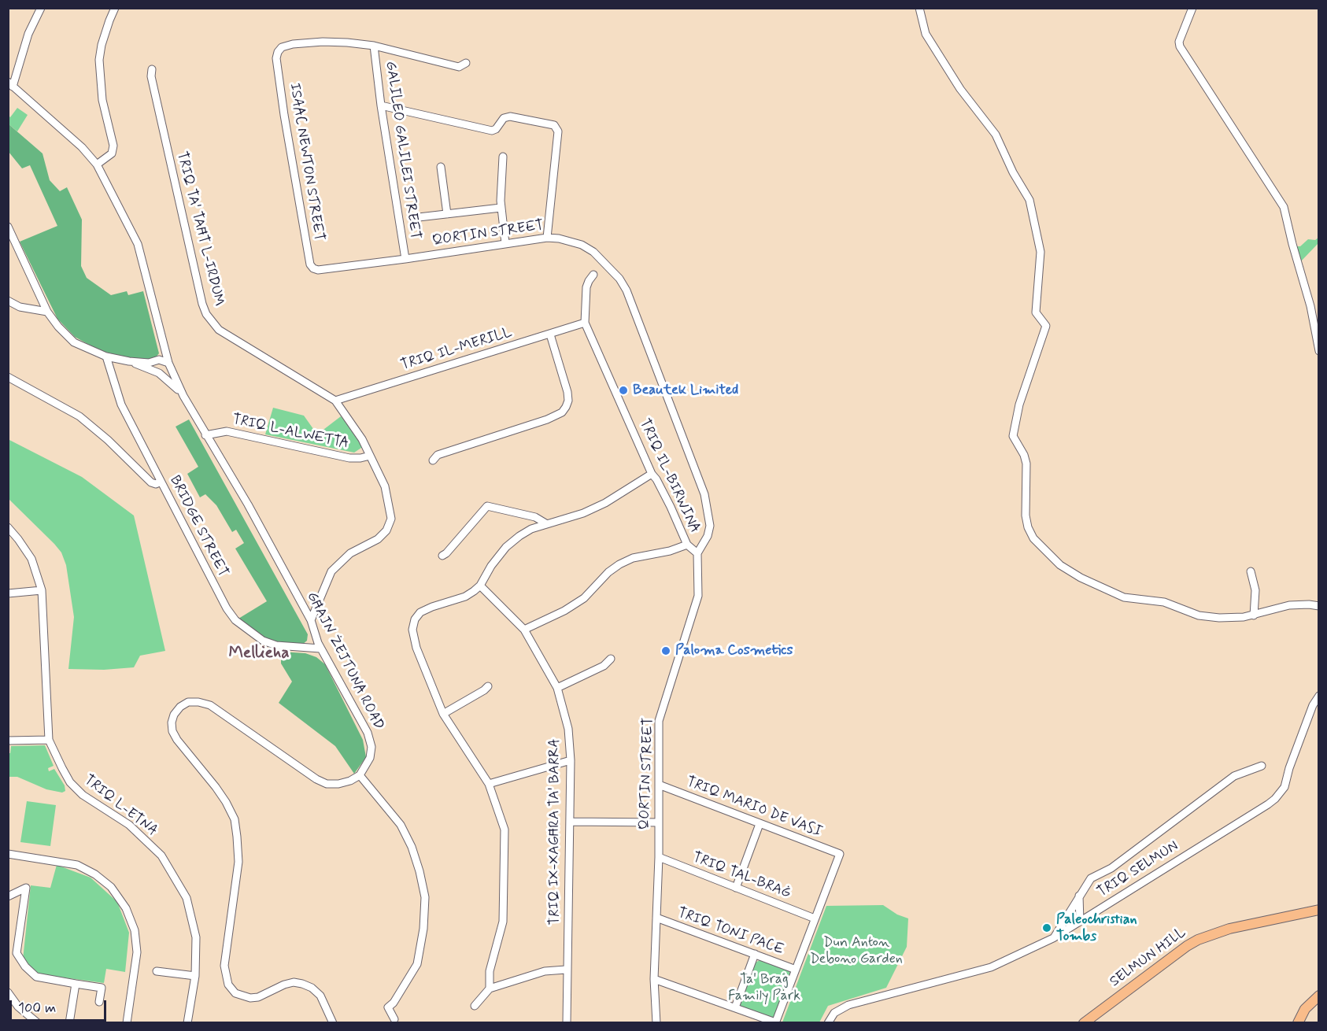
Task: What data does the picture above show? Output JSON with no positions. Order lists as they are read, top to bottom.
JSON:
{
  "streets": {
    "main road": ["SELMUN HILL"],
    "street": [
      "GALILEO GALILEI STREET",
      "ISAAC NEWTON STREET",
      "TRIQ TA' TAĦT L-IRDUM",
      "QORTIN STREET",
      "TRIQ IL-MERILL",
      "TRIQ L-ALWETTA",
      "TRIQ IL-BIRWINA",
      "BRIDGE STREET",
      "GĦAJN ŻEJTUNA ROAD",
      "TRIQ L-ETNA",
      "TRIQ MARIO DE VASI",
      "TRIQ IX-XAGĦRA TA' BARRA",
      "TRIQ SELMUN",
      "TRIQ TAL-BRAĠ",
      "TRIQ TONI PACE"
    ]
  },
  "crossings": [
    ["GALILEO GALILEI STREET", "ISAAC NEWTON STREET"],
    ["GALILEO GALILEI STREET", "QORTIN STREET"],
    ["ISAAC NEWTON STREET", "QORTIN STREET"],
    ["TRIQ TA' TAĦT L-IRDUM", "TRIQ IL-MERILL"],
    ["TRIQ TA' TAĦT L-IRDUM", "TRIQ L-ALWETTA"],
    ["TRIQ TA' TAĦT L-IRDUM", "GĦAJN ŻEJTUNA ROAD"],
    ["QORTIN STREET", "TRIQ IL-BIRWINA"],
    ["QORTIN STREET", "TRIQ MARIO DE VASI"],
    ["QORTIN STREET", "TRIQ TAL-BRAĠ"],
    ["QORTIN STREET", "TRIQ TONI PACE"],
    ["TRIQ IL-MERILL", "TRIQ IL-BIRWINA"],
    ["TRIQ L-ALWETTA", "GĦAJN ŻEJTUNA ROAD"],
    ["BRIDGE STREET", "GĦAJN ŻEJTUNA ROAD"],
    ["TRIQ MARIO DE VASI", "TRIQ TAL-BRAĠ"]
  ],
  "districts": ["Mellieha"],
  "parks": ["Dun Anton Debono Garden", "Ta' Braġ Family Park"],
  "places": ["Beautek Limited", "Paloma Cosmetics", "Paleochristian Tombs"],
  "scale_bar": "100 m"
}
